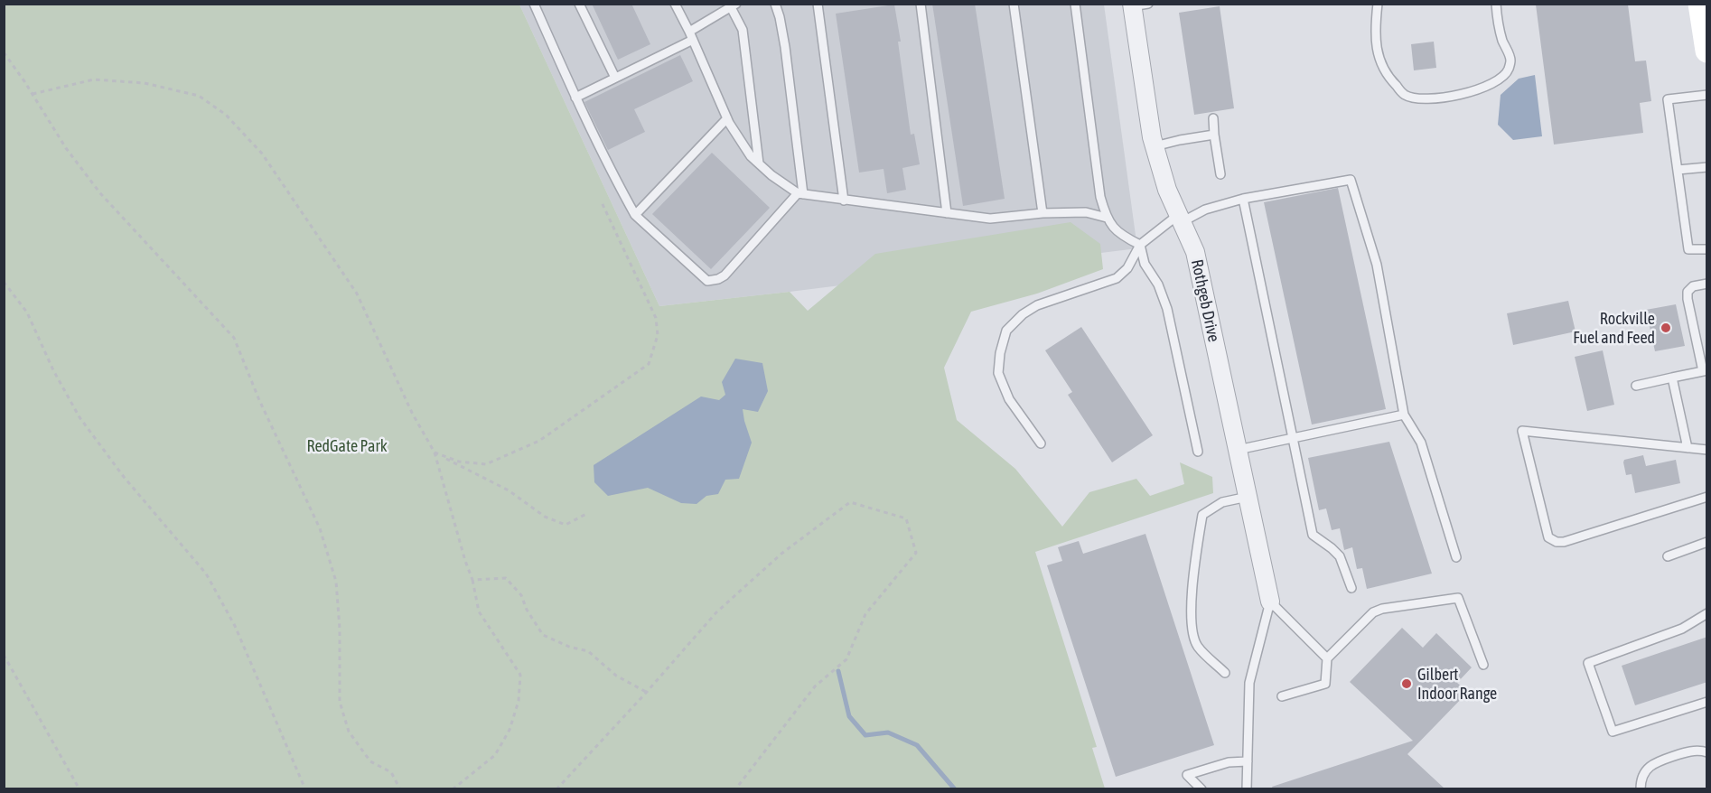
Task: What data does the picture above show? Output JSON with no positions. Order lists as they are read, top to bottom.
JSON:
{
  "streets": {
    "street": ["Rothgeb Drive"]
  },
  "parks": ["RedGate Park"],
  "places": ["Rockville Fuel and Feed", "Gilbert Indoor Range"]
}
